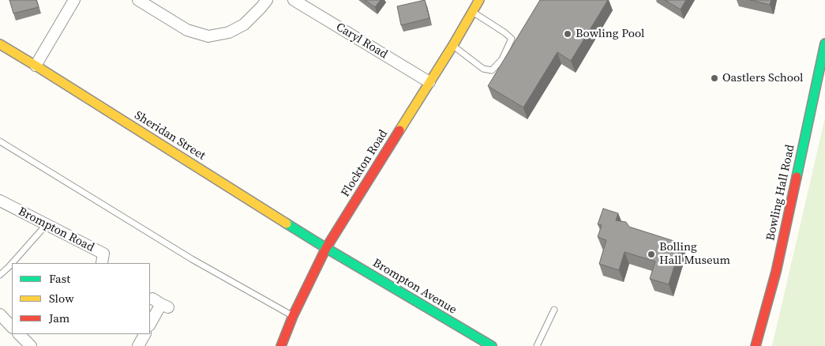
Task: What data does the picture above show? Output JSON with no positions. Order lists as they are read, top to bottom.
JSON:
{
  "streets": {
    "street": [
      "Caryl Road",
      "Sheridan Street",
      "Flockton Road",
      "Bowling Hall Road",
      "Brompton Road",
      "Brompton Avenue"
    ]
  },
  "crossings": [
    ["Caryl Road", "Flockton Road"],
    ["Sheridan Street", "Flockton Road"],
    ["Sheridan Street", "Brompton Avenue"],
    ["Flockton Road", "Brompton Avenue"]
  ],
  "places": ["Bowling Pool", "Oastlers School", "Bolling Hall Museum"],
  "legend": ["Fast", "Slow", "Jam"]
}
